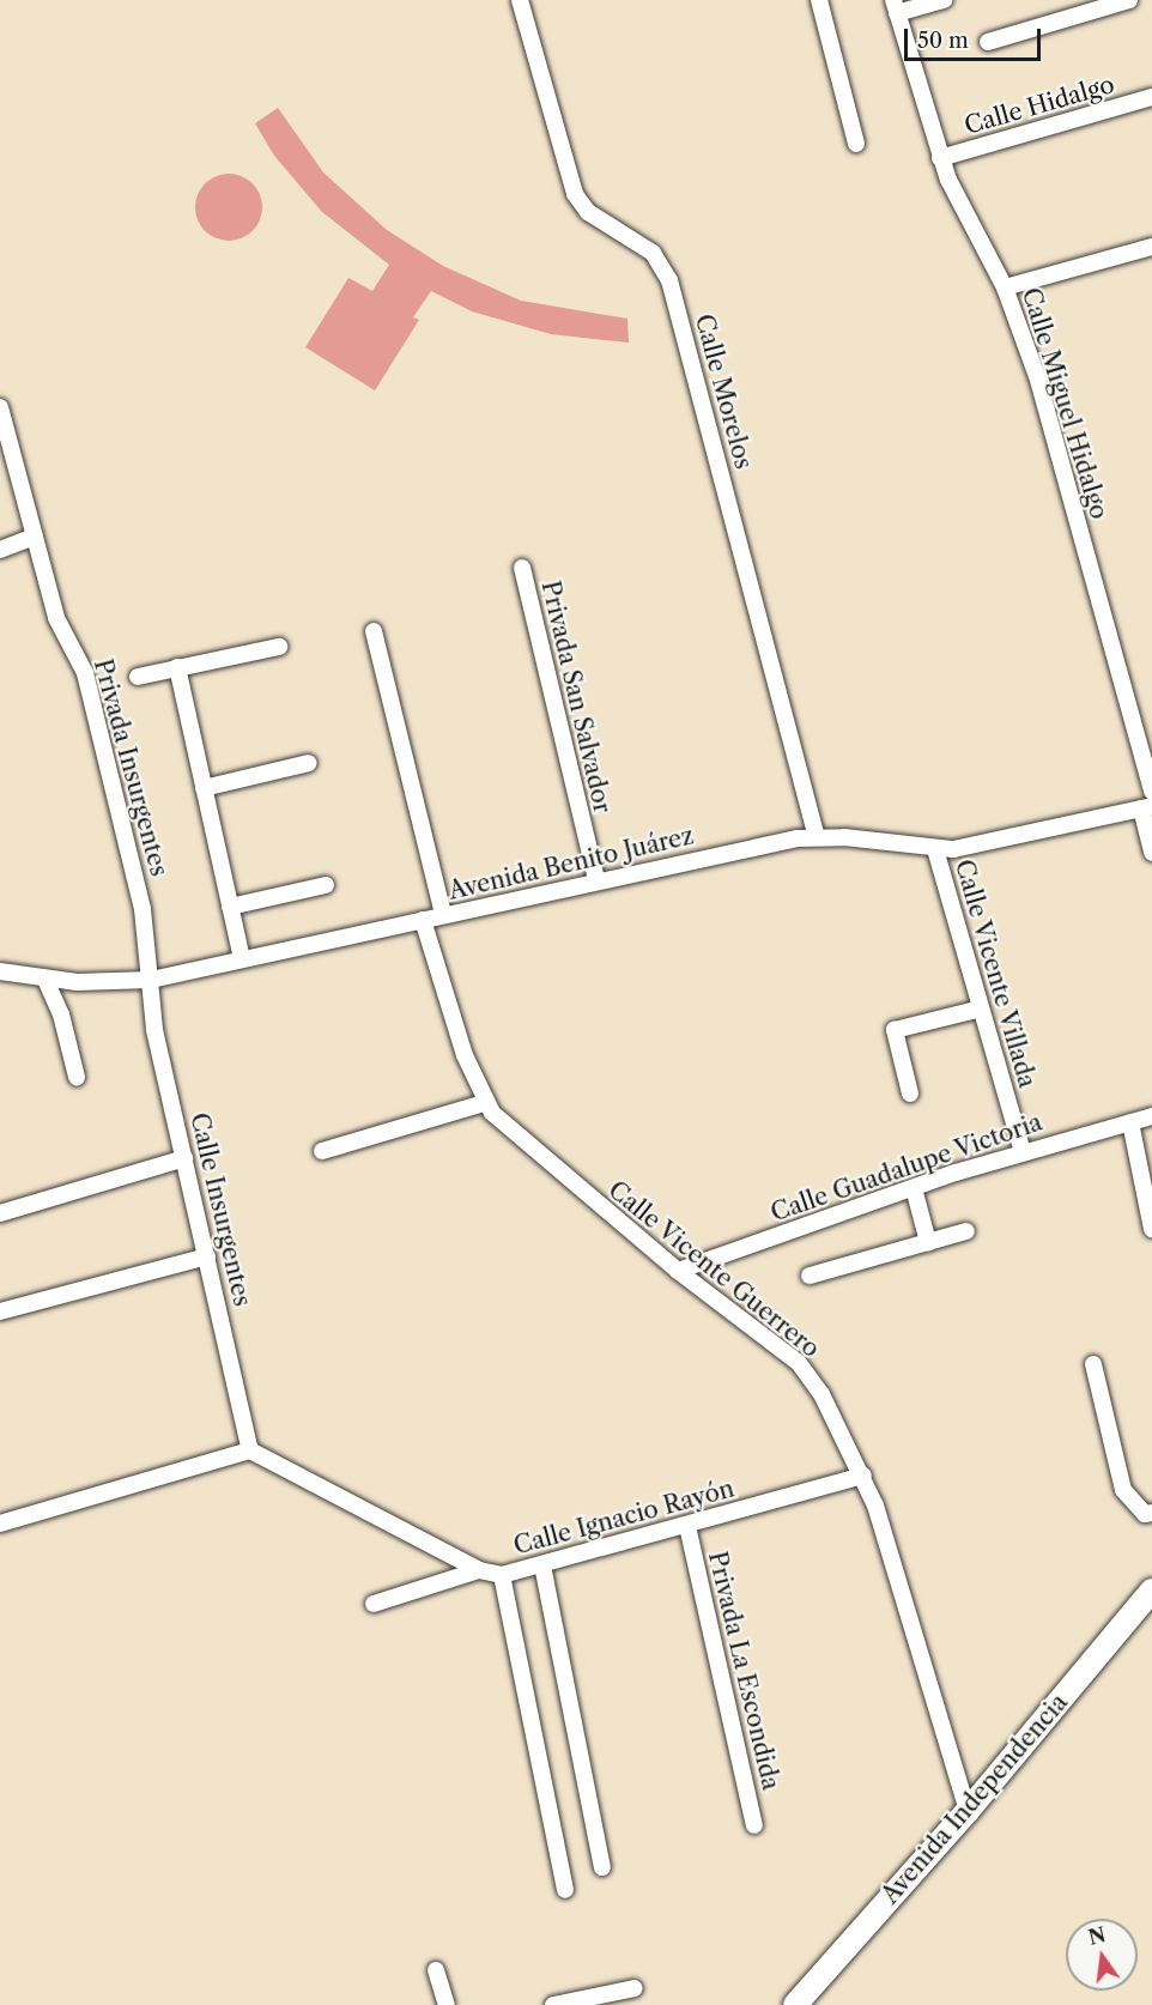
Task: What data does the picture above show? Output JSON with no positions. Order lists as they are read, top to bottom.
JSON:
{
  "streets": {
    "street": [
      "Calle Hidalgo",
      "Calle Morelos",
      "Calle Miguel Hidalgo",
      "Privada San Salvador",
      "Privada Insurgentes",
      "Avenida Benito Juárez",
      "Calle Vicente Villada",
      "Calle Guadalupe Victoria",
      "Calle Insurgentes",
      "Calle Vicente Guerrero",
      "Calle Ignacio Rayón",
      "Privada La Escondida",
      "Avenida Independencia"
    ]
  },
  "crossings": [
    ["Calle Hidalgo", "Calle Miguel Hidalgo"],
    ["Calle Morelos", "Avenida Benito Juárez"],
    ["Privada San Salvador", "Avenida Benito Juárez"],
    ["Privada Insurgentes", "Avenida Benito Juárez"],
    ["Privada Insurgentes", "Calle Insurgentes"],
    ["Avenida Benito Juárez", "Calle Vicente Villada"],
    ["Avenida Benito Juárez", "Calle Insurgentes"],
    ["Avenida Benito Juárez", "Calle Vicente Guerrero"],
    ["Calle Vicente Villada", "Calle Guadalupe Victoria"],
    ["Calle Guadalupe Victoria", "Calle Vicente Guerrero"],
    ["Calle Insurgentes", "Calle Ignacio Rayón"],
    ["Calle Vicente Guerrero", "Calle Ignacio Rayón"],
    ["Calle Vicente Guerrero", "Avenida Independencia"],
    ["Calle Ignacio Rayón", "Privada La Escondida"]
  ],
  "scale_bar": "50 m",
  "north": "top"
}
